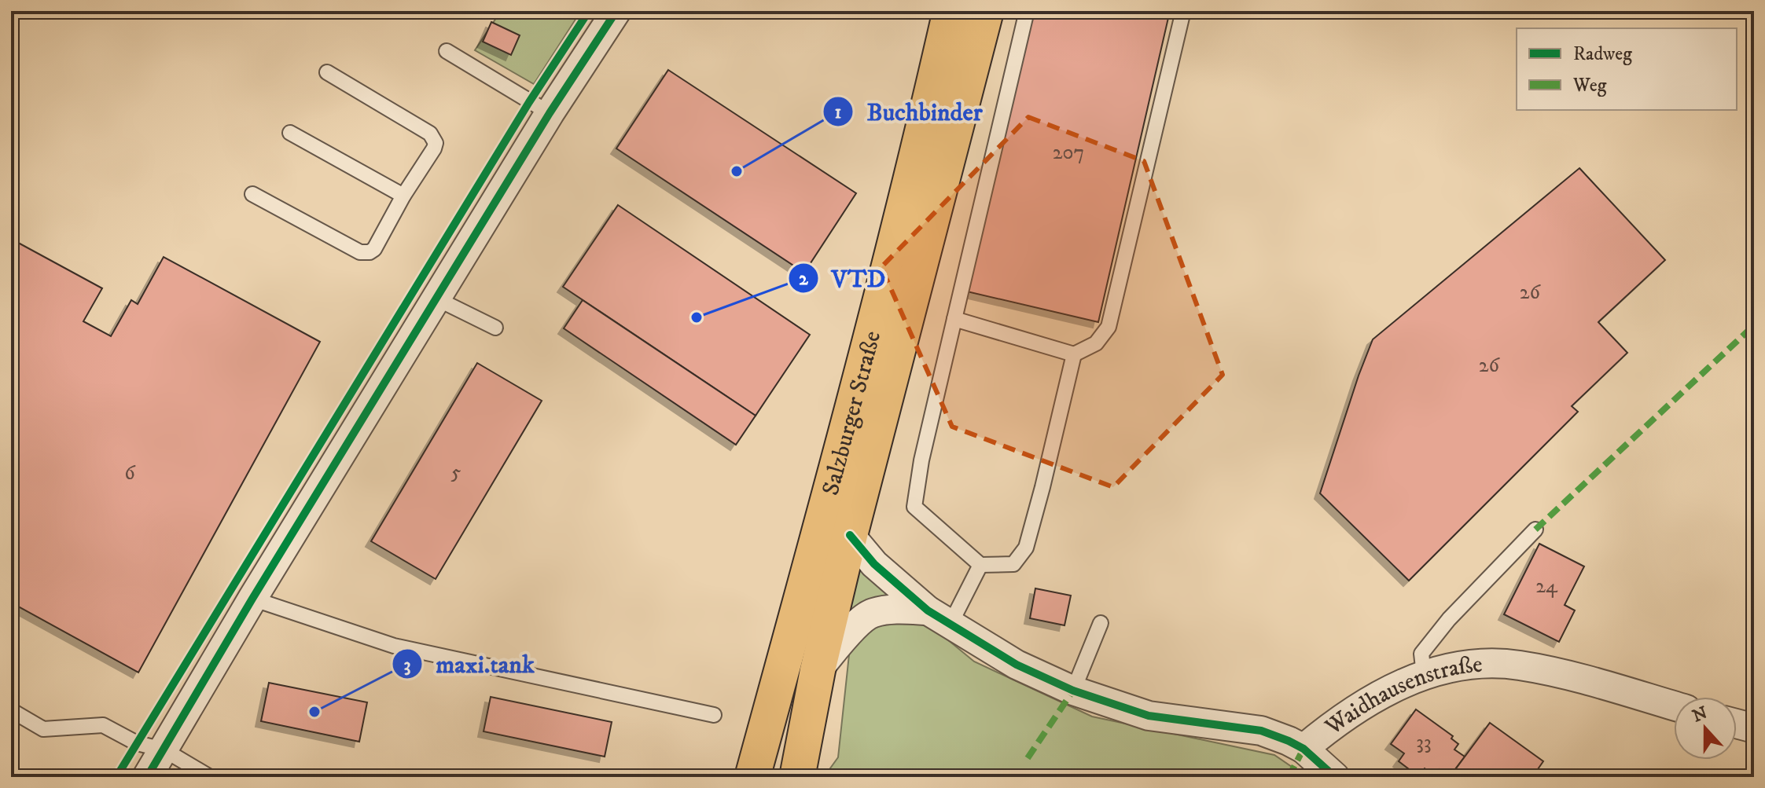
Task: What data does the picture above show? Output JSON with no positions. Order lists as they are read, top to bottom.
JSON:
{
  "streets": {
    "main road": ["Salzburger Straße"],
    "street": ["Waidhausenstraße"]
  },
  "crossings": [
    ["Salzburger Straße", "Waidhausenstraße"]
  ],
  "places": ["Buchbinder", "VTD", "maxi.tank"],
  "house_numbers": [
    "207",
    "26",
    "26",
    "5",
    "6",
    "24",
    "33"
  ],
  "legend": ["Radweg", "Weg"],
  "north": "top"
}
